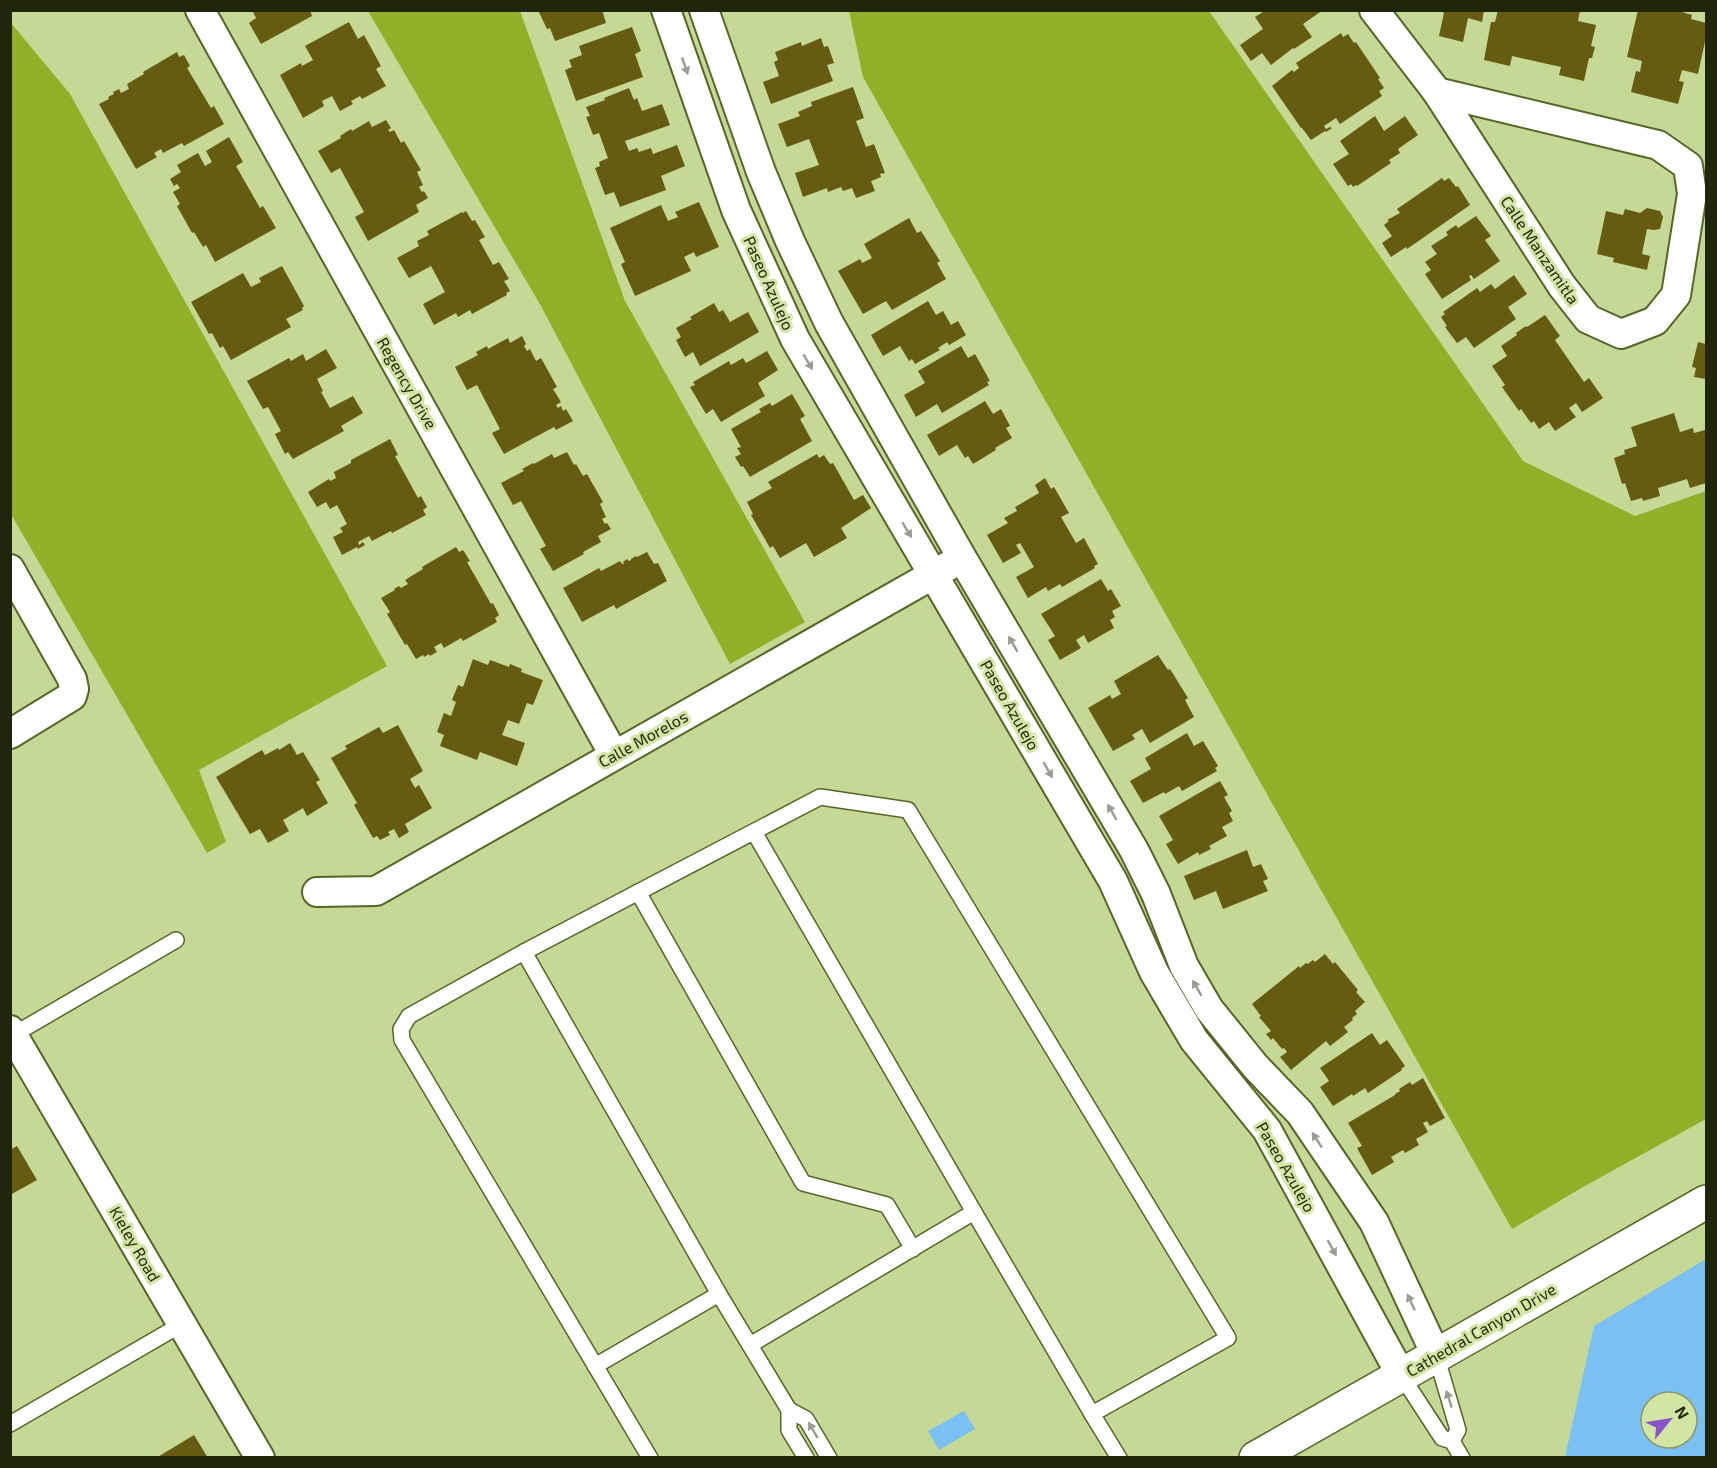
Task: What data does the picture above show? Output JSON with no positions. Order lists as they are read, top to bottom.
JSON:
{
  "streets": {
    "street": [
      "Calle Manzamitla",
      "Paseo Azulejo",
      "Regency Drive",
      "Calle Morelos",
      "Kieley Road",
      "Cathedral Canyon Drive"
    ]
  },
  "crossings": [
    ["Paseo Azulejo", "Calle Morelos"],
    ["Paseo Azulejo", "Cathedral Canyon Drive"],
    ["Regency Drive", "Calle Morelos"]
  ],
  "north": "top right"
}
